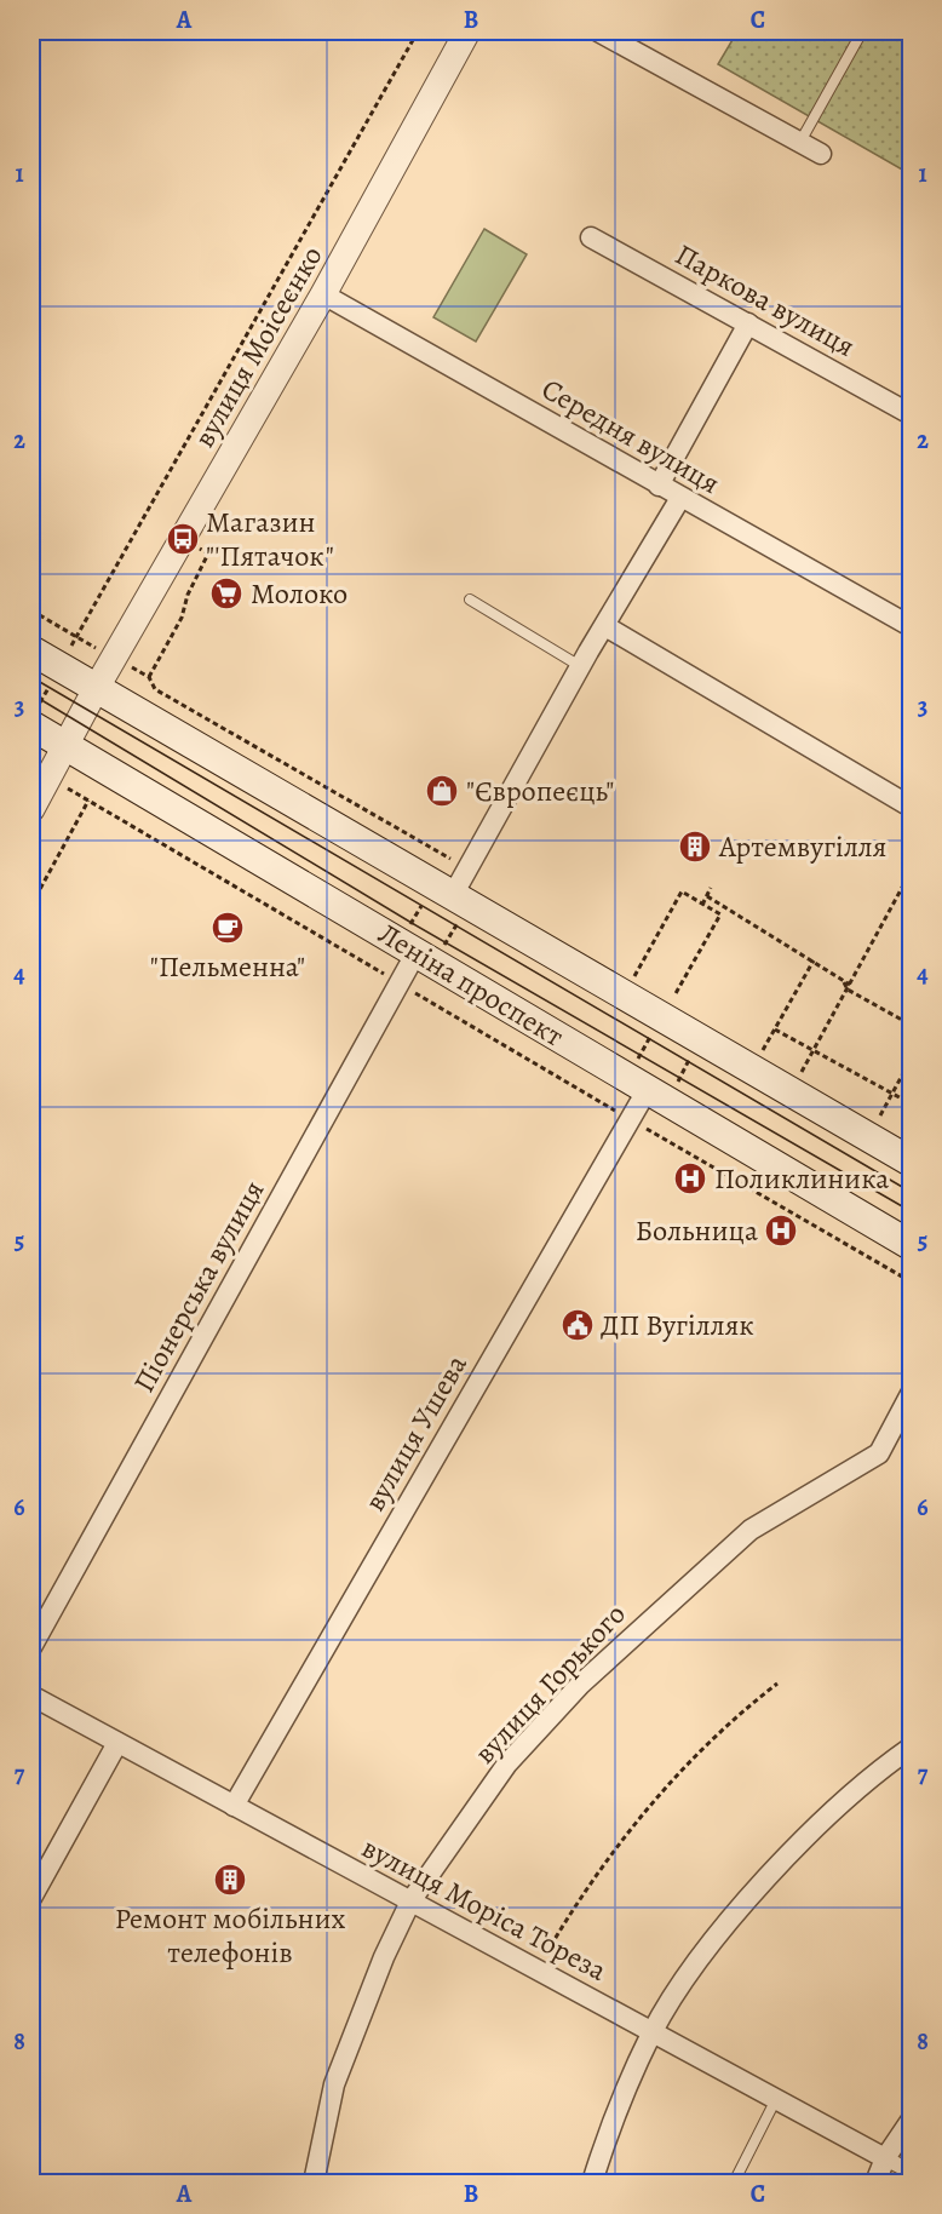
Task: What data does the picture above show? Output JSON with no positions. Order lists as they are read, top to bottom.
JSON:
{
  "streets": {
    "main road": ["Леніна проспект"],
    "street": [
      "Паркова вулиця",
      "вулиця Моісеєнко",
      "Середня вулиця",
      "Піонерська вулиця",
      "вулиця Ушева",
      "вулиця Горького",
      "вулиця Моріса Тореза"
    ]
  },
  "crossings": [
    ["вулиця Моісеєнко", "Середня вулиця"],
    ["вулиця Моісеєнко", "Леніна проспект"],
    ["Леніна проспект", "Піонерська вулиця"],
    ["Леніна проспект", "вулиця Ушева"],
    ["вулиця Ушева", "вулиця Моріса Тореза"],
    ["вулиця Горького", "вулиця Моріса Тореза"]
  ],
  "places": {
    "bus stop": ["Магазин \"'Пятачок\""],
    "supermarket": ["Молоко"],
    "shop": ["\"Європеєць\""],
    "building": ["Артемвугілля", "Ремонт мобільних телефонів"],
    "cafe": ["\"Пельменна\""],
    "hospital": ["Поликлиника", "Больница"],
    "public building": ["ДП Вугілляк"]
  },
  "grid": {
    "columns": ["A", "B", "C"],
    "rows": [
      "1",
      "2",
      "3",
      "4",
      "5",
      "6",
      "7",
      "8"
    ]
  }
}
